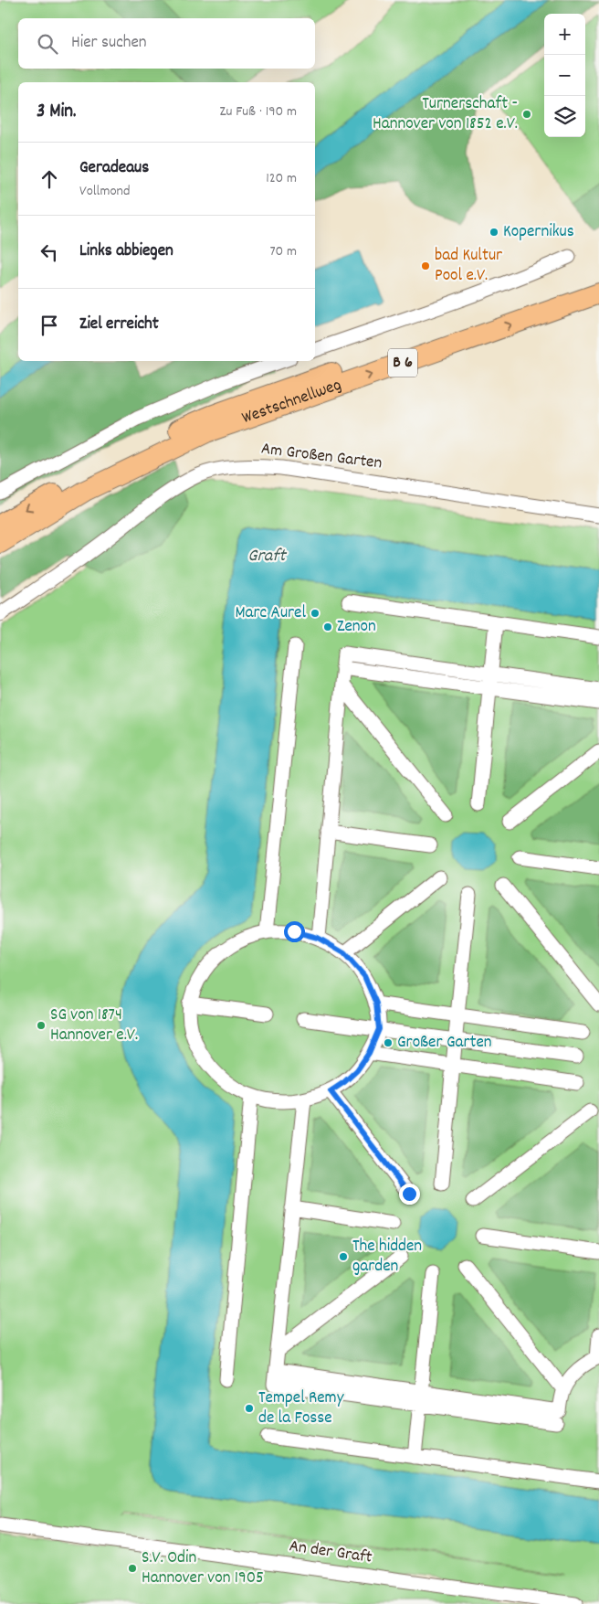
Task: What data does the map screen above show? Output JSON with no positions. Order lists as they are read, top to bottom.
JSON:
{
  "streets": {
    "highway": ["B 6", "Westschnellweg"],
    "street": ["Am Großen Garten", "An der Graft"]
  },
  "water": ["Graft"],
  "places": [
    "Turnerschaft - Hannover von 1852 e.V.",
    "Kopernikus",
    "bad Kultur Pool e.V.",
    "Marc Aurel",
    "Zenon",
    "SG von 1874 Hannover e.V.",
    "Großer Garten",
    "The hidden garden",
    "Tempel Remy de la Fosse",
    "S.V. Odin Hannover von 1905"
  ],
  "page": {
    "map_buttons": ["+", "−"],
    "search": "Hier suchen",
    "heading": ["3 Min.", "Zu Fuß · 190 m"],
    "list": [
      ["Geradeaus", "Vollmond", "120 m"],
      ["Links abbiegen", "70 m"],
      "Ziel erreicht"
    ]
  }
}
